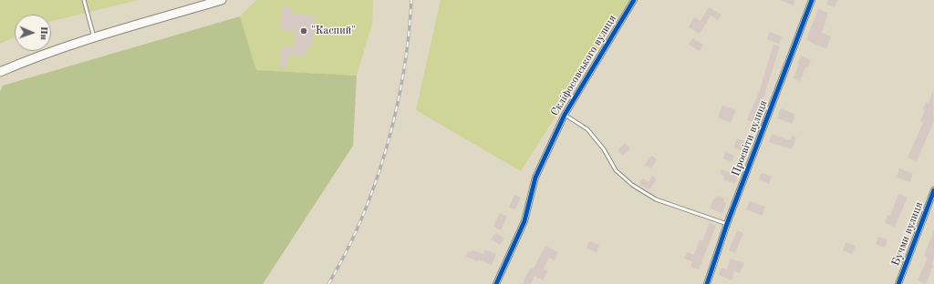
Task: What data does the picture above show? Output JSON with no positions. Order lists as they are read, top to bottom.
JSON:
{
  "streets": {
    "street": ["Скліфосовського вулиця", "Просвіти вулиця", "Бучми вулиця"]
  },
  "places": ["\"Каспий\""],
  "north": "right"
}
